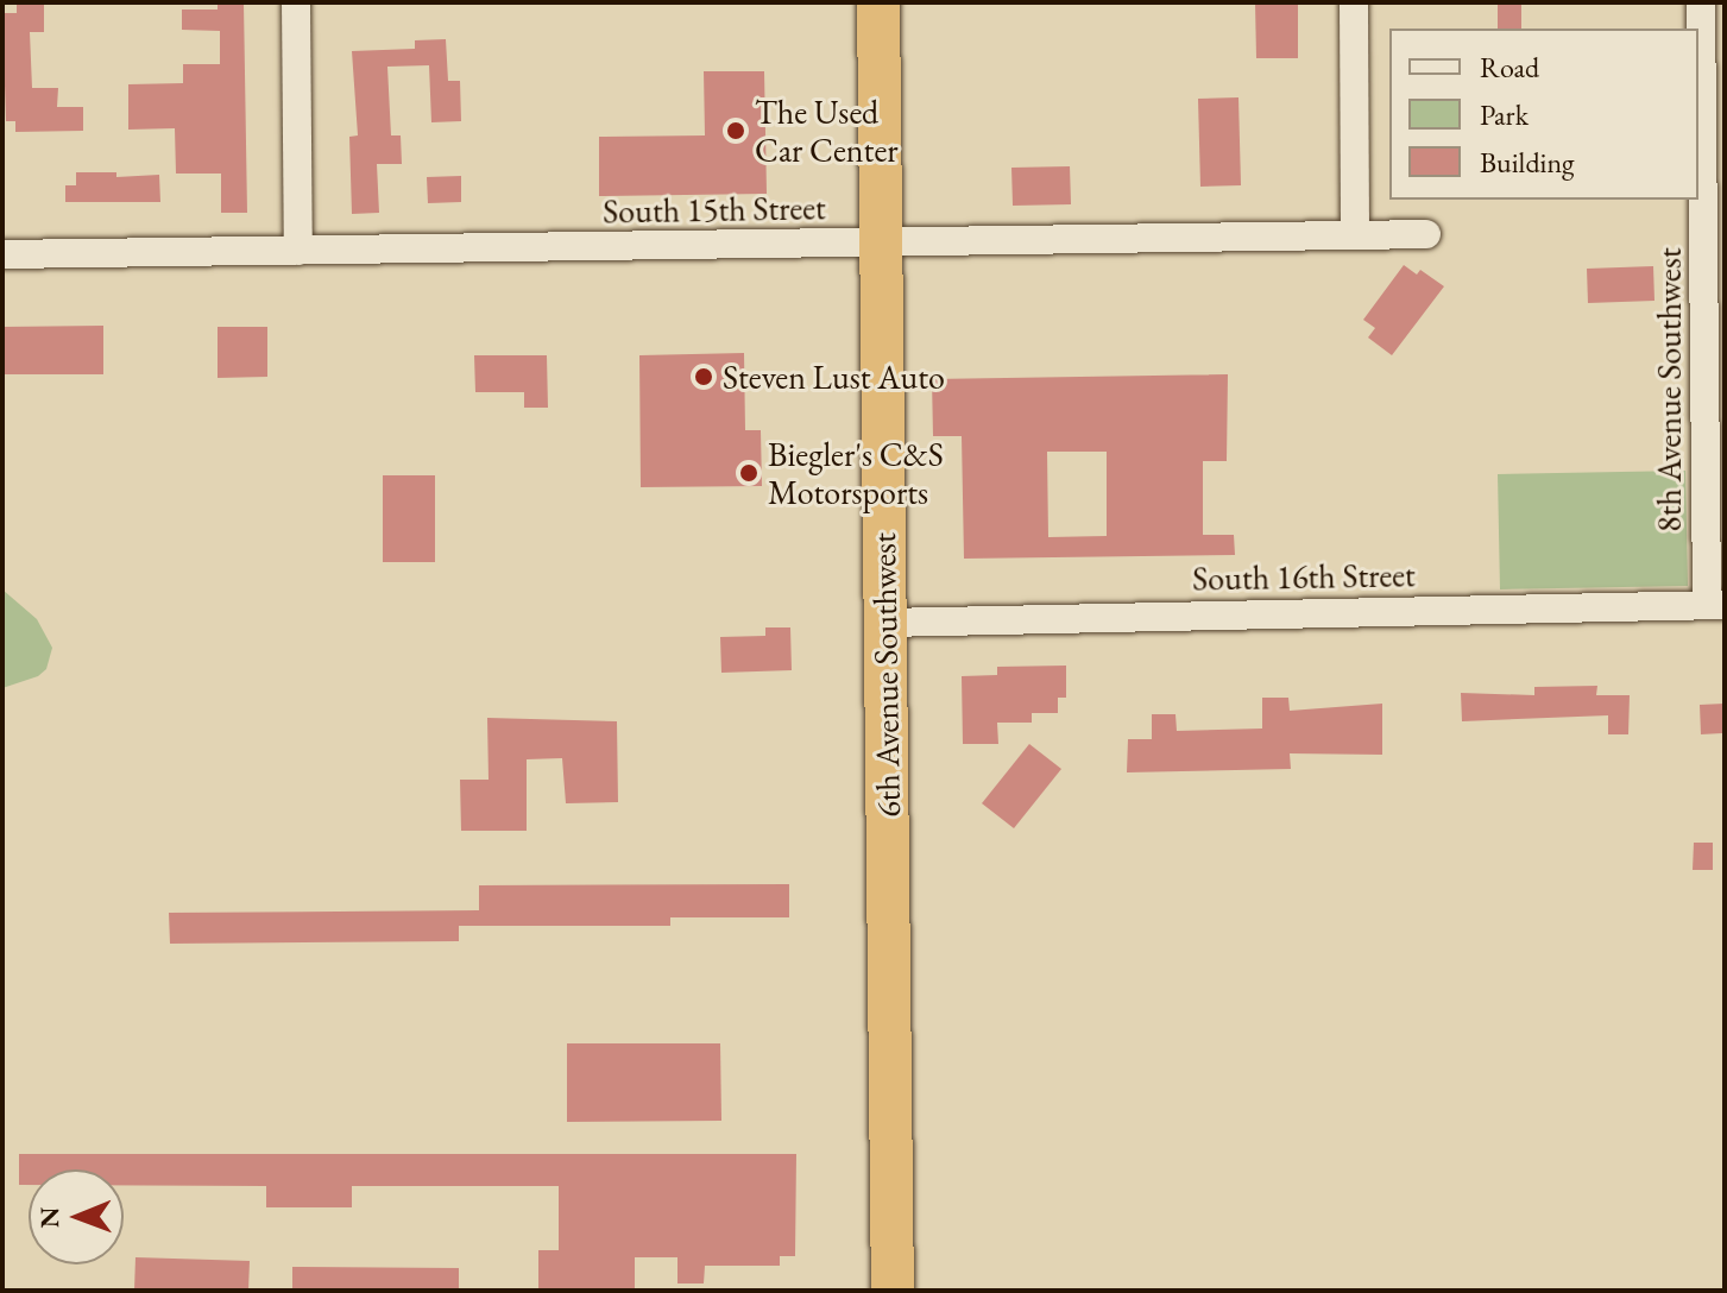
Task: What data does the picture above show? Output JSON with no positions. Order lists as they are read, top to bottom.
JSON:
{
  "streets": {
    "highway": ["6th Avenue Southwest"],
    "street": ["South 15th Street", "8th Avenue Southwest", "South 16th Street"]
  },
  "crossings": [
    ["South 15th Street", "6th Avenue Southwest"],
    ["8th Avenue Southwest", "South 16th Street"],
    ["South 16th Street", "6th Avenue Southwest"]
  ],
  "places": ["The Used Car Center", "Steven Lust Auto", "Biegler's C&S Motorsports"],
  "legend": ["Road", "Park", "Building"],
  "north": "left"
}
